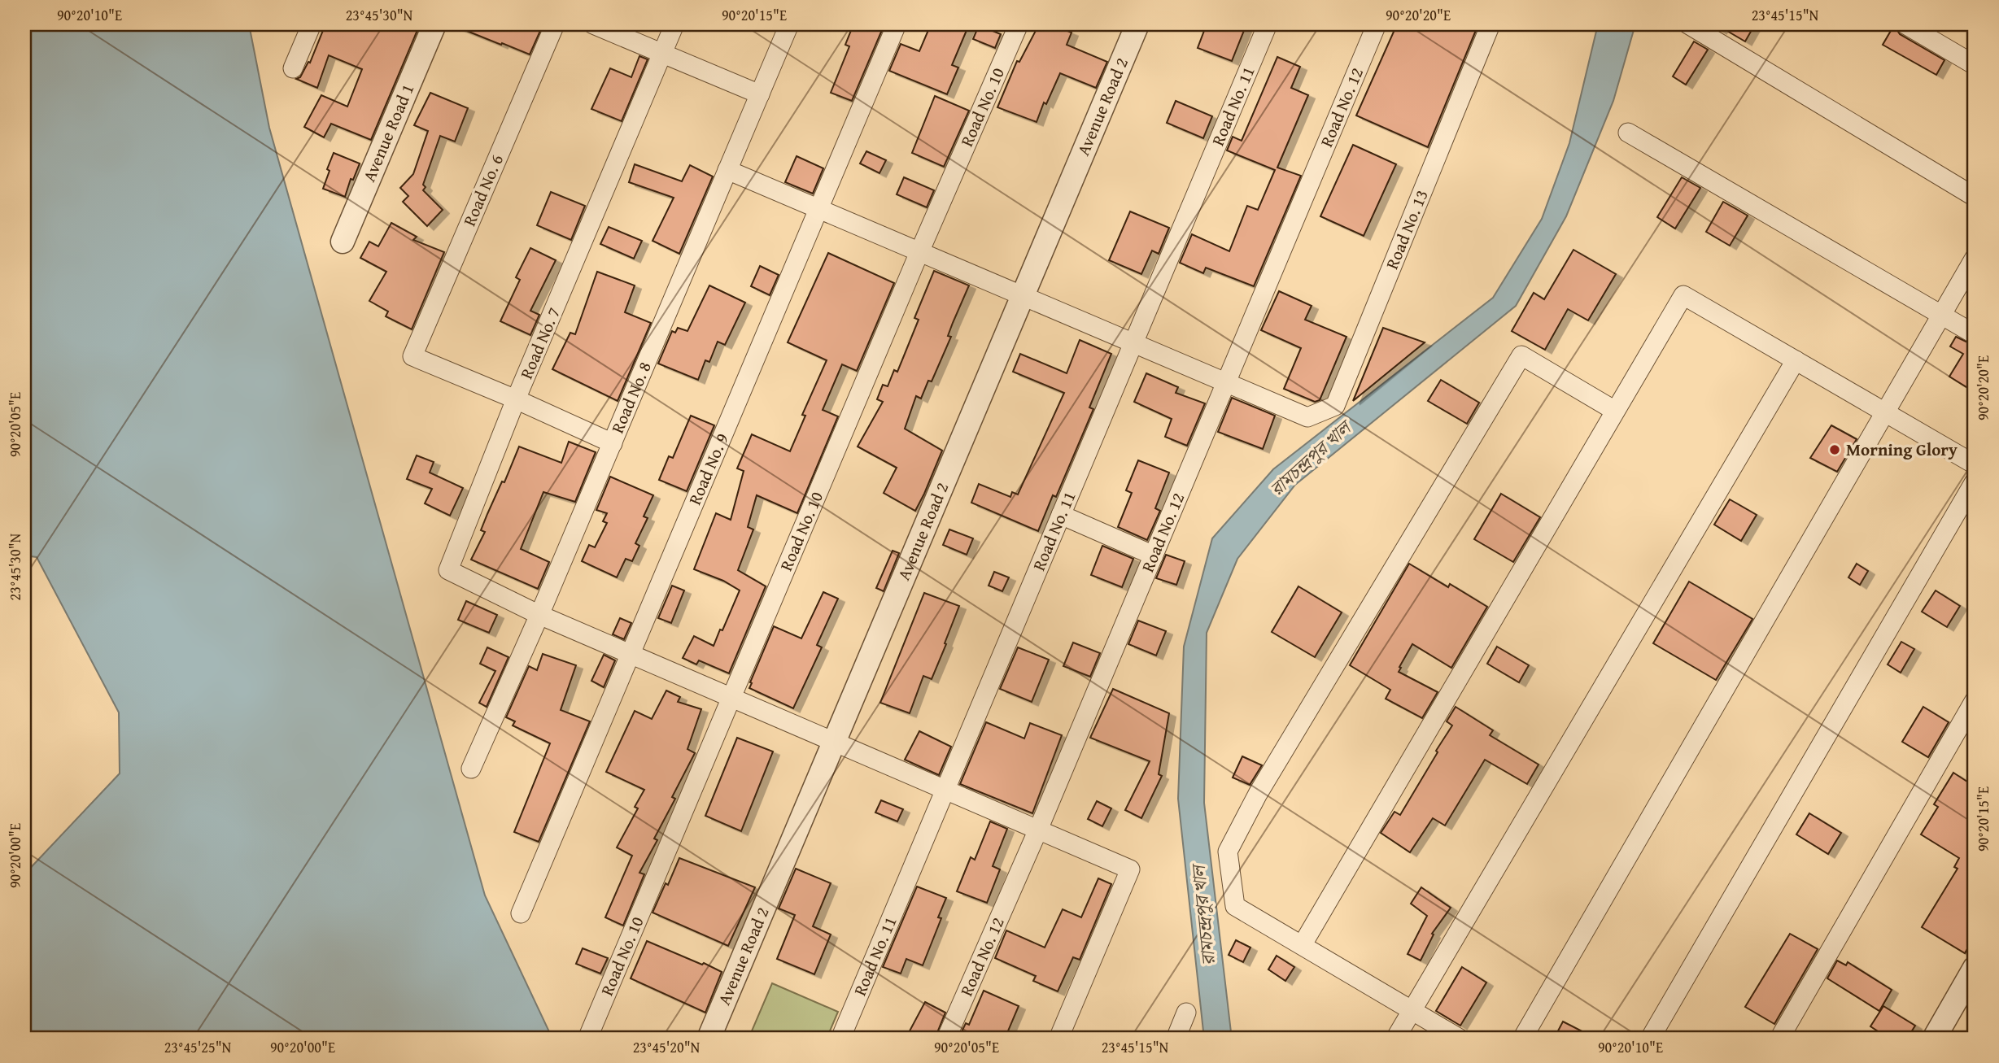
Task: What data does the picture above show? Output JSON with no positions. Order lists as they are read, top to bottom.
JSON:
{
  "streets": {
    "street": [
      "Road No. 10",
      "Avenue Road 2",
      "Road No. 11",
      "Road No. 12",
      "Avenue Road 1",
      "Road No. 6",
      "Road No. 13",
      "Road No. 7",
      "Road No. 8",
      "Road No. 9"
    ]
  },
  "crossings": [
    ["Road No. 12", "Road No. 13"],
    ["Road No. 6", "Road No. 7"],
    ["Road No. 7", "Road No. 8"]
  ],
  "water": ["রামচন্দ্রপুর খাল"],
  "places": ["Morning Glory"],
  "coordinates": [
    "90°20'10\"E",
    "23°45'30\"N",
    "90°20'15\"E",
    "90°20'20\"E",
    "23°45'15\"N",
    "90°20'05\"E",
    "90°20'00\"E",
    "23°45'25\"N",
    "23°45'20\"N"
  ]
}
